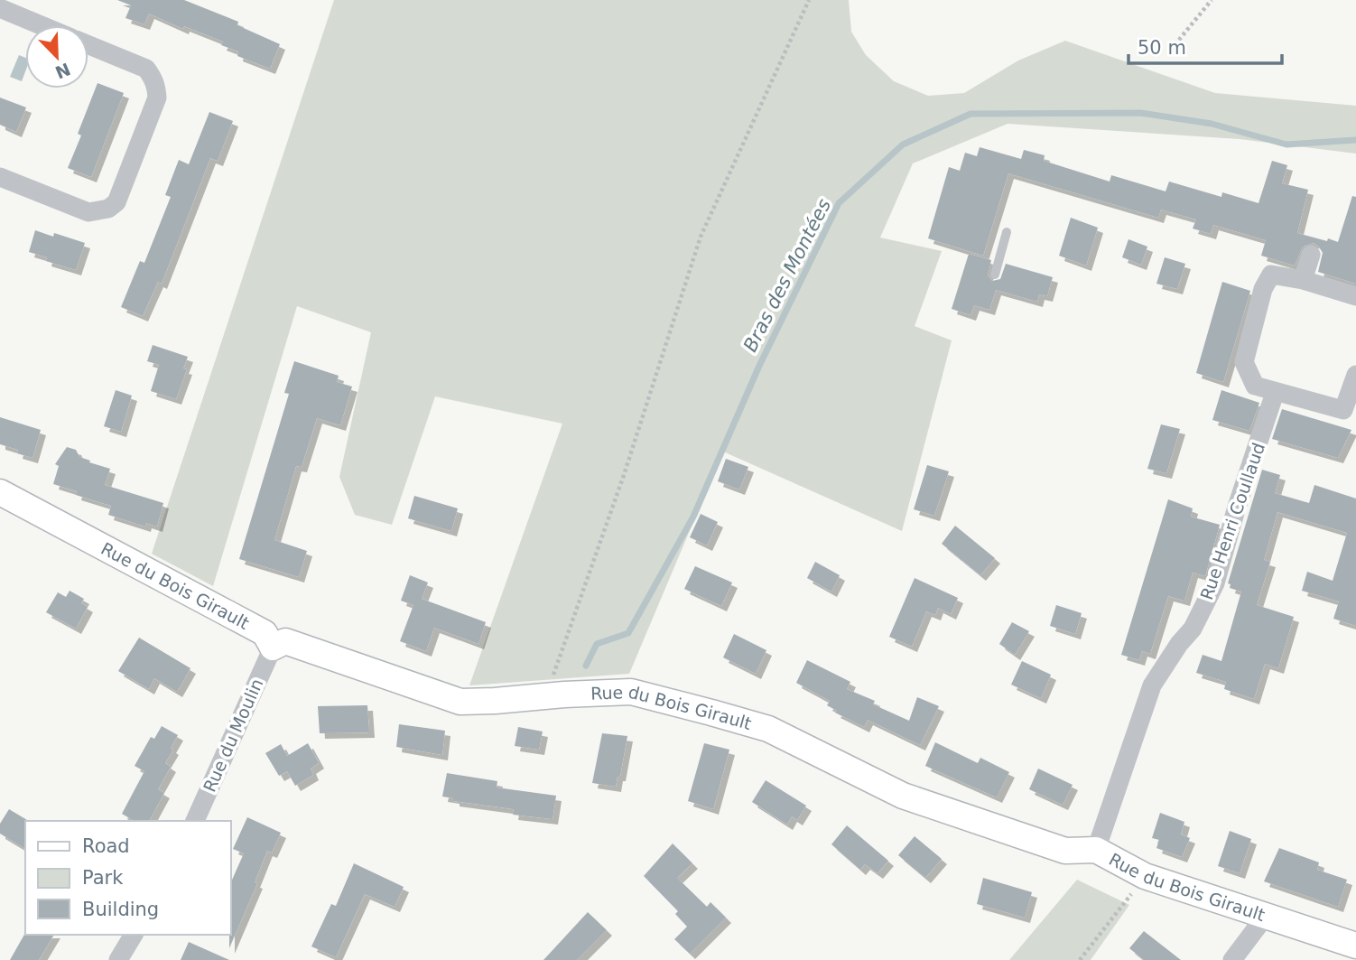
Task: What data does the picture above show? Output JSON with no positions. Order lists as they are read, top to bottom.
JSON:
{
  "streets": {
    "street": ["Rue Henri Coullaud", "Rue du Bois Girault", "Rue du Moulin"]
  },
  "crossings": [
    ["Rue Henri Coullaud", "Rue du Bois Girault"],
    ["Rue du Bois Girault", "Rue du Moulin"]
  ],
  "water": ["Bras des Montées"],
  "legend": ["Road", "Park", "Building"],
  "scale_bar": "50 m",
  "north": "bottom right"
}
